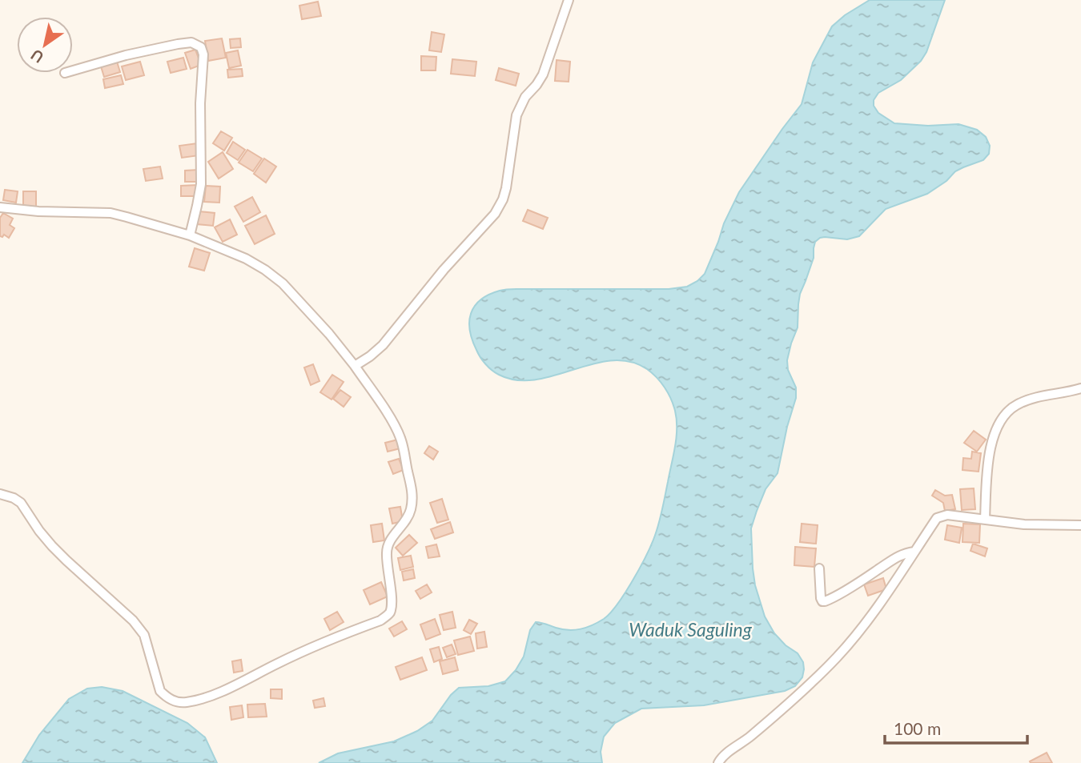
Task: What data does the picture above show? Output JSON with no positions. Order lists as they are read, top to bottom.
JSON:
{
  "water": ["Waduk Saguling"],
  "scale_bar": "100 m",
  "north": "bottom left"
}
